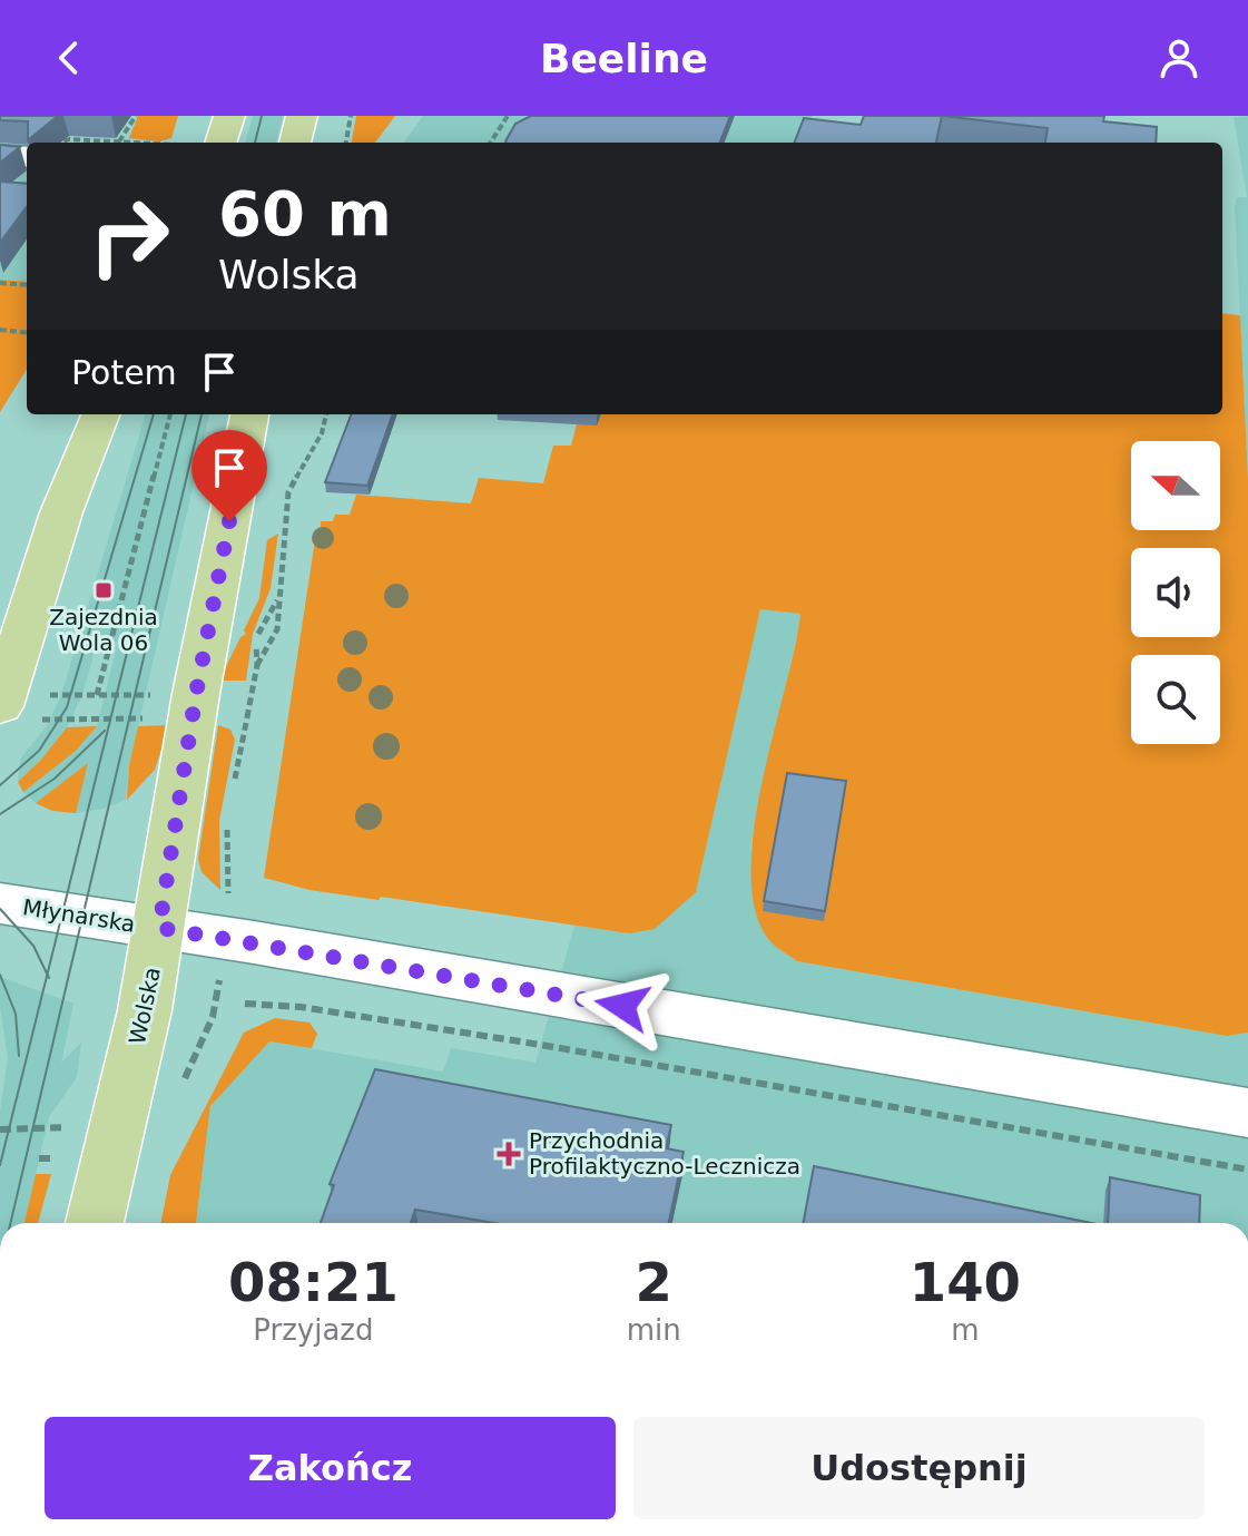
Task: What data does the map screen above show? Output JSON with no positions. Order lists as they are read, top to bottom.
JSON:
{
  "streets": {
    "main road": ["Wolska"],
    "street": ["Młynarska"]
  },
  "crossings": [
    ["Młynarska", "Wolska"]
  ],
  "places": {
    "transit": ["Zajezdnia Wola 06"],
    "health": ["Przychodnia Profilaktyczno-Lecznicza"]
  },
  "north": "left",
  "page": {
    "header": "Beeline",
    "turn": ["60 m", "Wolska"],
    "then": "Potem",
    "eta": [
      "08:21",
      "Przyjazd",
      "2",
      "min",
      "140",
      "m"
    ],
    "buttons": ["Zakończ", "Udostępnij"]
  }
}
